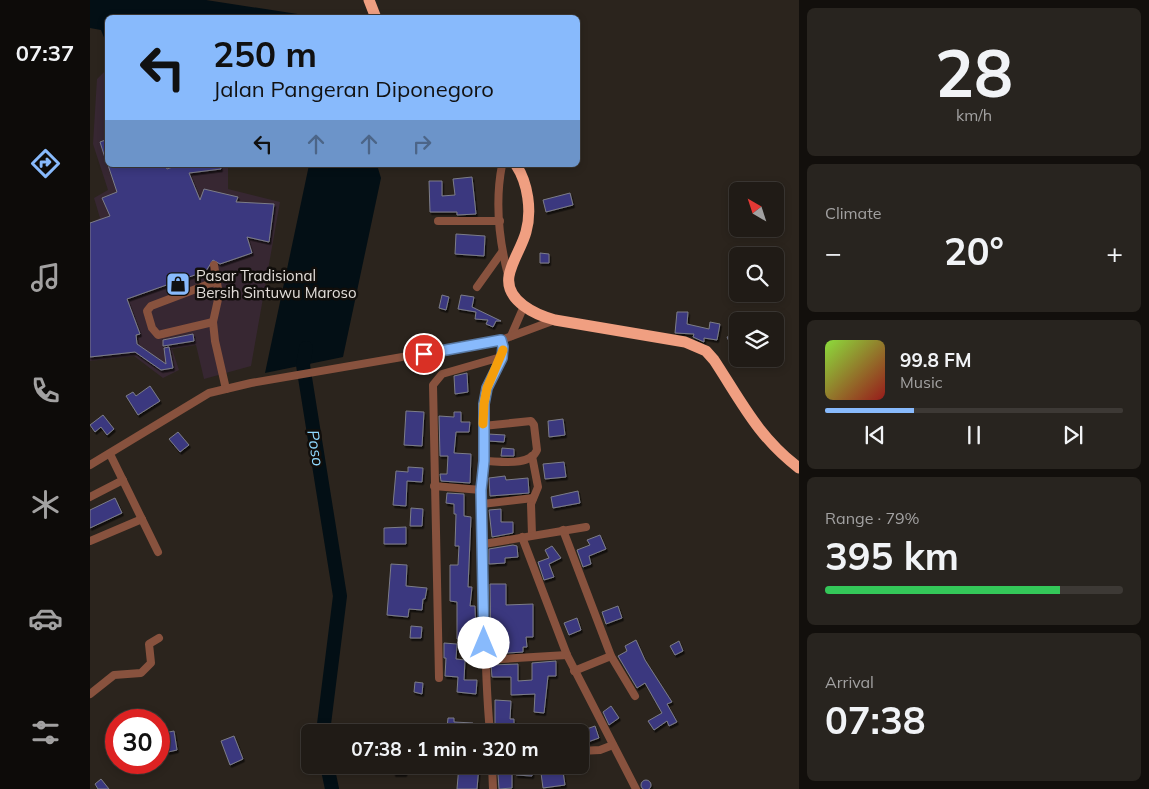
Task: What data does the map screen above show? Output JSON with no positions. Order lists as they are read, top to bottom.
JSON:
{
  "water": ["Poso"],
  "places": {
    "shop": ["Pasar Tradisional Bersih Sintuwu Maroso"]
  },
  "north": "top left",
  "page": {
    "tabs": "07:37",
    "tile": [
      ["28", "km/h"],
      "Climate",
      ["Range · 79%", "395 km"],
      ["Arrival", "07:38"]
    ],
    "turn": ["250 m", "Jalan Pangeran Diponegoro"],
    "heat": ["−", "20°", "+"],
    "song": ["99.8 FM", "Music"],
    "limit": "30",
    "trip": "07:38 · 1 min · 320 m"
  }
}
